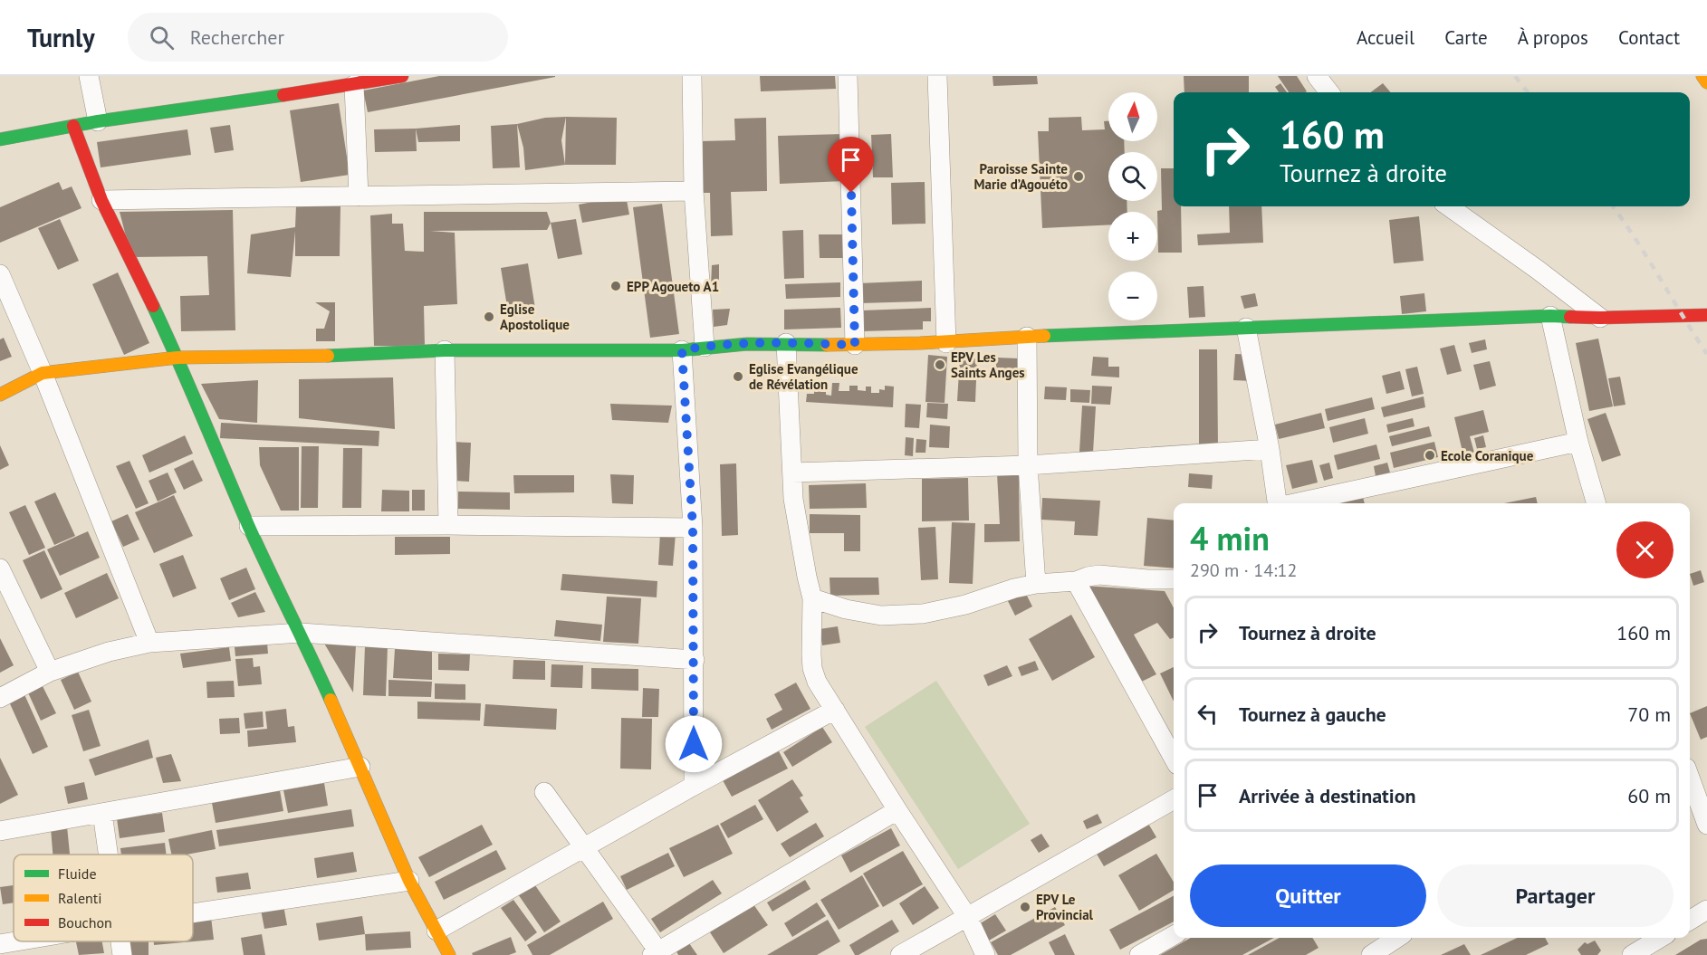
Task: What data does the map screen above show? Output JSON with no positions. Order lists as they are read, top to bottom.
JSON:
{
  "places": [
    "Paroisse Sainte Marie d’Agouéto",
    "EPP Agoueto A1",
    "Eglise Apostolique",
    "EPV Les Saints Anges",
    "Eglise Evangélique de Révélation",
    "Ecole Coranique",
    "EPV Le Provincial"
  ],
  "legend": ["Fluide", "Ralenti", "Bouchon"],
  "north": "top",
  "page": {
    "header": "Turnly",
    "search": "Rechercher",
    "nav": [
      "Accueil",
      "Carte",
      "À propos",
      "Contact"
    ],
    "map_buttons": ["+", "−"],
    "turn": ["160 m", "Tournez à droite"],
    "heading": ["4 min", "290 m · 14:12"],
    "list": [
      {
        "name": "Tournez à droite",
        "value": "160 m"
      },
      {
        "name": "Tournez à gauche",
        "value": "70 m"
      },
      {
        "name": "Arrivée à destination",
        "value": "60 m"
      }
    ],
    "buttons": ["Quitter", "Partager"]
  }
}
